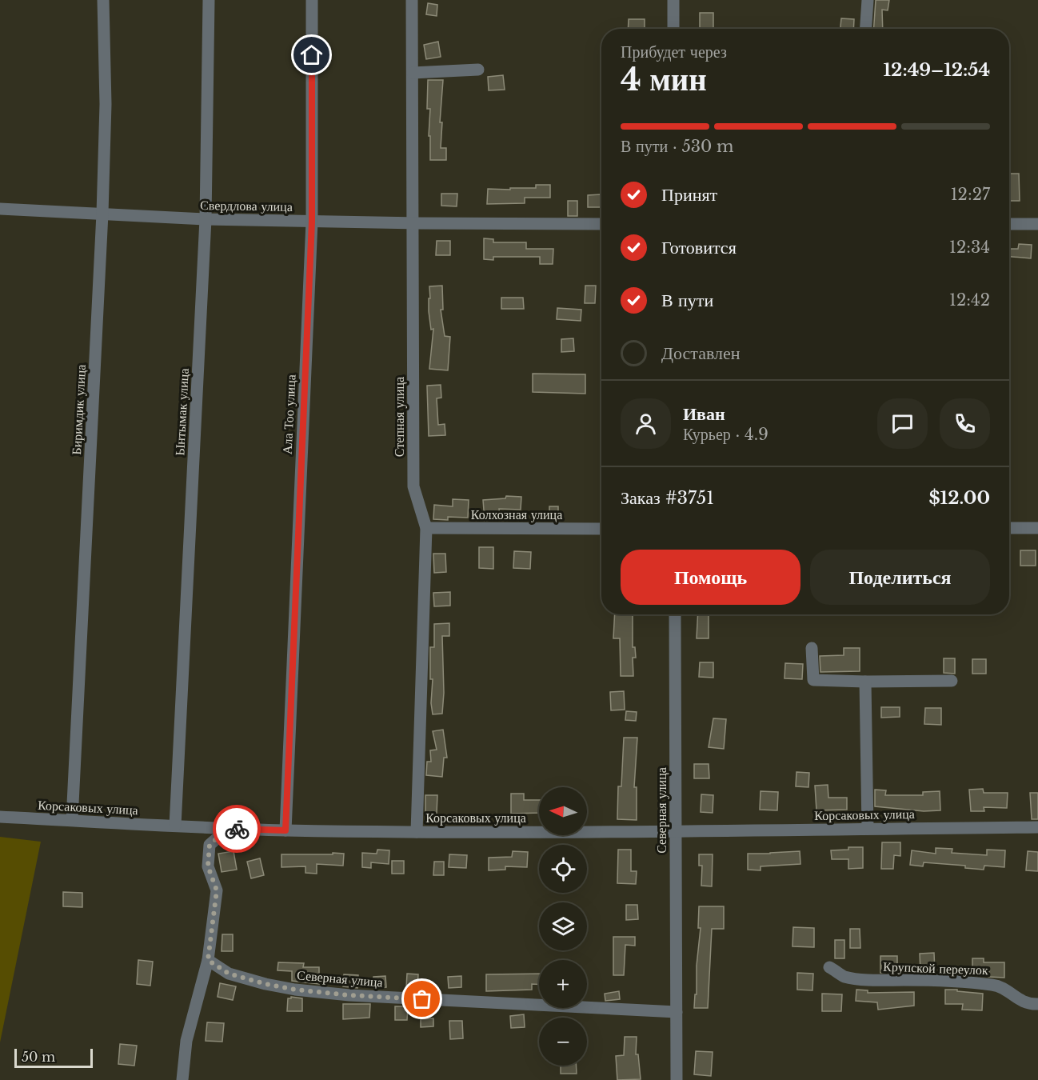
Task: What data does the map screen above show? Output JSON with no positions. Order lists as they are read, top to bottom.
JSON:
{
  "streets": {
    "street": [
      "Свердлова улица",
      "Биримдик улица",
      "Ынтымак улица",
      "Ала Тоо улица",
      "Степная улица",
      "Колхозная улица",
      "Корсаковых улица",
      "Северная улица",
      "Крупской переулок"
    ]
  },
  "crossings": [
    ["Свердлова улица", "Биримдик улица"],
    ["Свердлова улица", "Ынтымак улица"],
    ["Свердлова улица", "Ала Тоо улица"],
    ["Свердлова улица", "Степная улица"],
    ["Биримдик улица", "Корсаковых улица"],
    ["Ынтымак улица", "Корсаковых улица"],
    ["Ала Тоо улица", "Корсаковых улица"],
    ["Степная улица", "Колхозная улица"],
    ["Степная улица", "Корсаковых улица"],
    ["Корсаковых улица", "Северная улица"]
  ],
  "scale_bar": "50 m",
  "north": "left",
  "page": {
    "heading": ["4 мин", "Прибудет через", "12:49–12:54"],
    "panel": [
      "Иван",
      "Курьер · 4.9",
      "Заказ #3751",
      "$12.00"
    ],
    "bar": "В пути · 530 m",
    "list": [
      ["Принят", "12:27"],
      ["Готовится", "12:34"],
      ["В пути", "12:42"],
      "Доставлен"
    ],
    "buttons": ["Помощь", "Поделиться"],
    "map_buttons": ["+", "−"],
    "scale": "50 m"
  }
}
